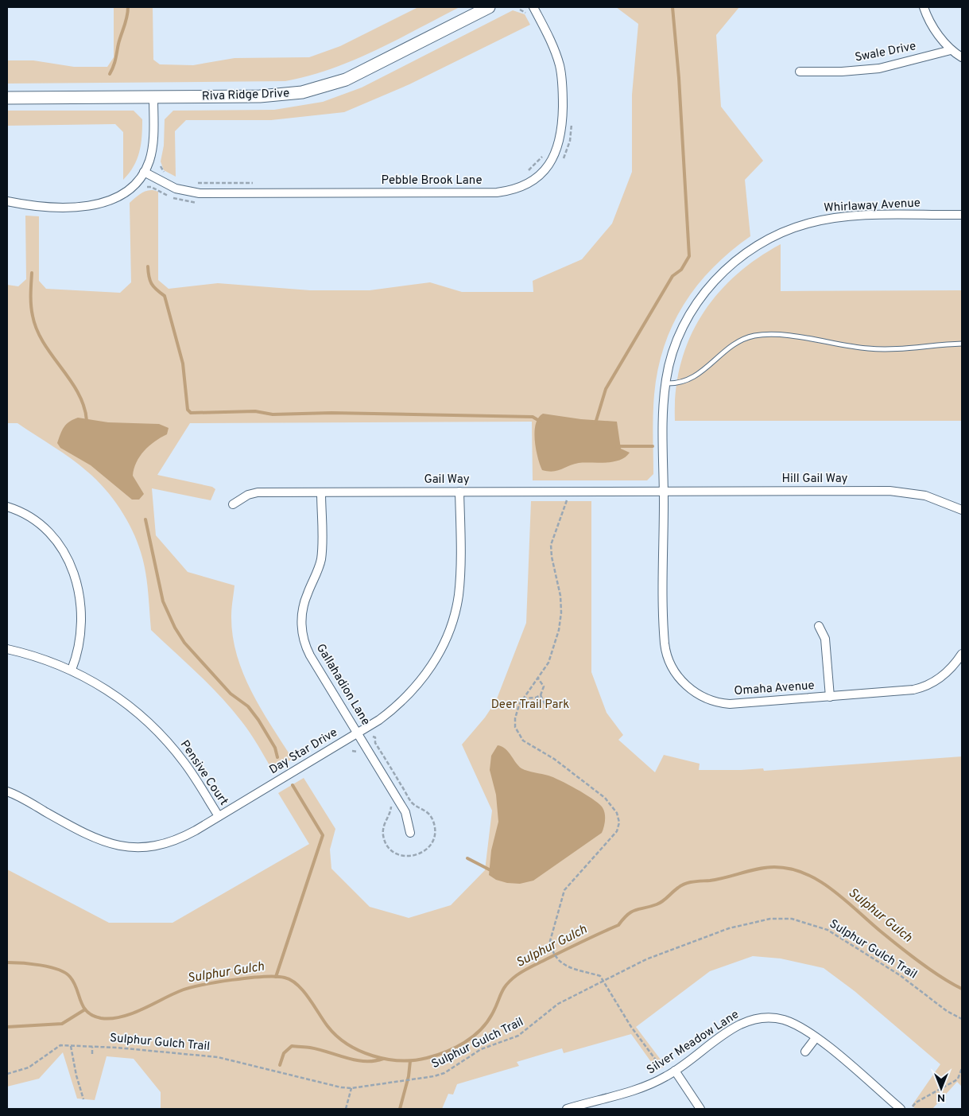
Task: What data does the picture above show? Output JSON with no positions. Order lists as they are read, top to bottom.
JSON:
{
  "streets": {
    "street": [
      "Swale Drive",
      "Riva Ridge Drive",
      "Pebble Brook Lane",
      "Whirlaway Avenue",
      "Hill Gail Way",
      "Gail Way",
      "Gallahadion Lane",
      "Omaha Avenue",
      "Day Star Drive",
      "Pensive Court",
      "Silver Meadow Lane"
    ],
    "path": ["Sulphur Gulch Trail"]
  },
  "crossings": [
    ["Whirlaway Avenue", "Hill Gail Way"],
    ["Whirlaway Avenue", "Gail Way"],
    ["Whirlaway Avenue", "Omaha Avenue"],
    ["Hill Gail Way", "Gail Way"],
    ["Hill Gail Way", "Omaha Avenue"],
    ["Gail Way", "Gallahadion Lane"],
    ["Gail Way", "Omaha Avenue"],
    ["Gail Way", "Day Star Drive"],
    ["Gallahadion Lane", "Day Star Drive"],
    ["Day Star Drive", "Pensive Court"]
  ],
  "water": ["Sulphur Gulch"],
  "parks": ["Deer Trail Park"],
  "north": "bottom"
}
